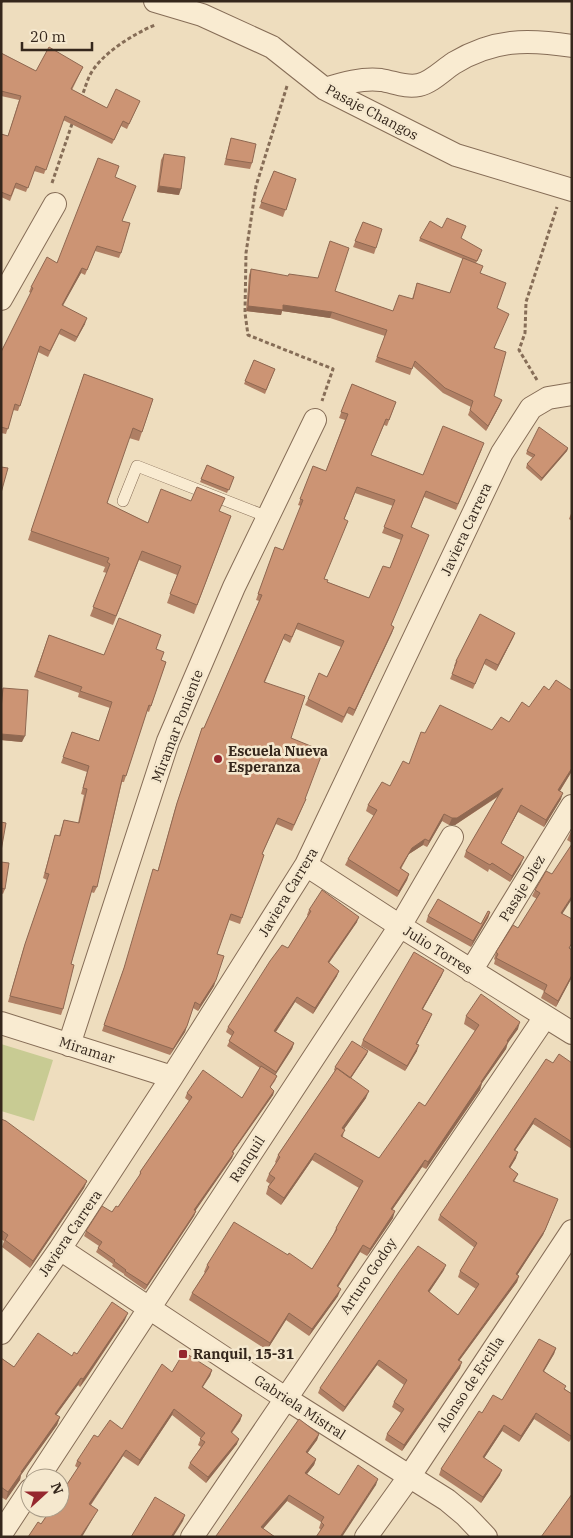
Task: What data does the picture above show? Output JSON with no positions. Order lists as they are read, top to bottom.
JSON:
{
  "streets": {
    "street": [
      "Pasaje Changos",
      "Javiera Carrera",
      "Miramar Poniente",
      "Pasaje Diez",
      "Julio Torres",
      "Miramar",
      "Ranquil",
      "Arturo Godoy",
      "Alonso de Ercilla",
      "Gabriela Mistral"
    ]
  },
  "crossings": [
    ["Javiera Carrera", "Julio Torres"],
    ["Javiera Carrera", "Miramar"],
    ["Javiera Carrera", "Gabriela Mistral"],
    ["Miramar Poniente", "Miramar"],
    ["Pasaje Diez", "Julio Torres"],
    ["Julio Torres", "Ranquil"],
    ["Julio Torres", "Arturo Godoy"],
    ["Ranquil", "Gabriela Mistral"],
    ["Arturo Godoy", "Gabriela Mistral"],
    ["Alonso de Ercilla", "Gabriela Mistral"]
  ],
  "places": {
    "other": ["Escuela Nueva Esperanza"],
    "transit": ["Ranquil, 15-31"]
  },
  "scale_bar": "20 m",
  "north": "right"
}
